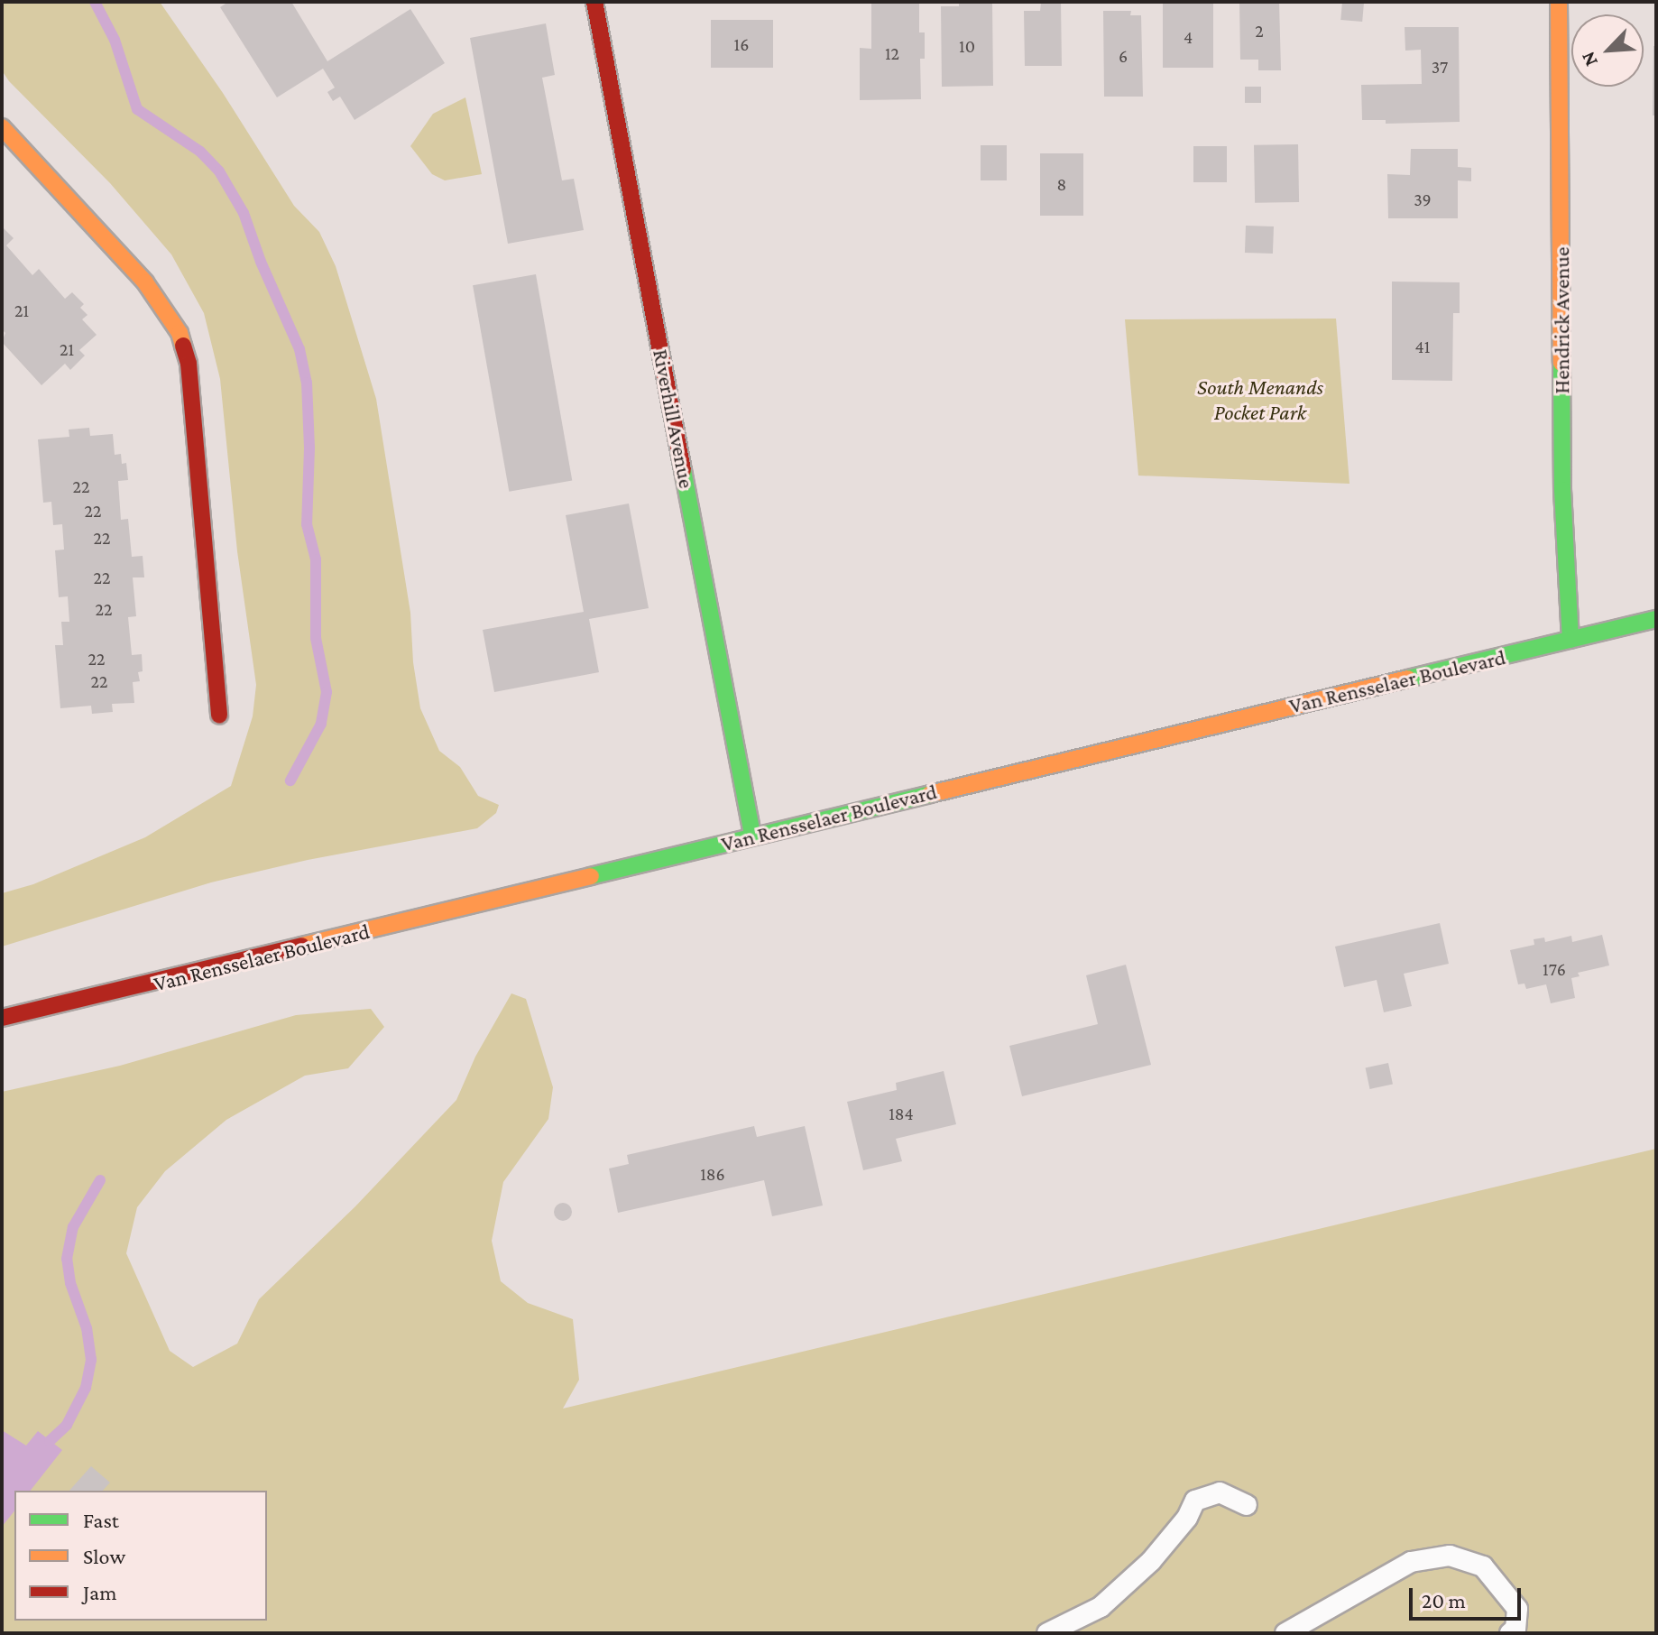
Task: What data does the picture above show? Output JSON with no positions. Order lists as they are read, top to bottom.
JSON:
{
  "streets": {
    "street": ["Hendrick Avenue", "Riverhill Avenue", "Van Rensselaer Boulevard"]
  },
  "crossings": [
    ["Hendrick Avenue", "Van Rensselaer Boulevard"],
    ["Riverhill Avenue", "Van Rensselaer Boulevard"]
  ],
  "parks": ["South Menands Pocket Park"],
  "house_numbers": [
    "2",
    "4",
    "16",
    "10",
    "12",
    "6",
    "37",
    "8",
    "39",
    "21",
    "41",
    "21",
    "22",
    "22",
    "22",
    "22",
    "22",
    "22",
    "22",
    "176",
    "184",
    "186"
  ],
  "legend": ["Fast", "Slow", "Jam"],
  "scale_bar": "20 m",
  "north": "bottom left"
}
